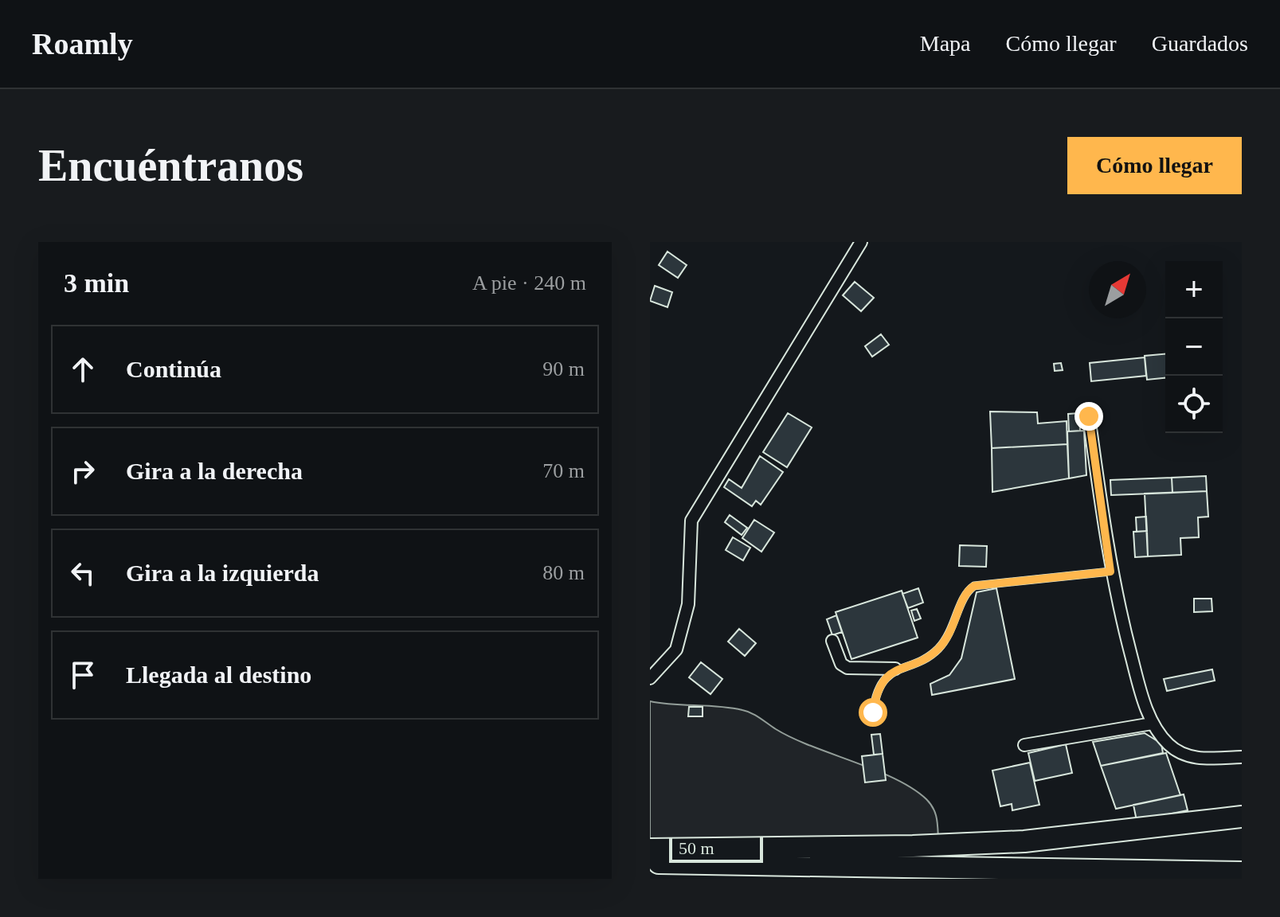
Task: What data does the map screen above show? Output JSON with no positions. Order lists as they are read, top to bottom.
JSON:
{
  "scale_bar": "50 m",
  "north": "top right",
  "page": {
    "header": "Roamly",
    "nav": ["Mapa", "Cómo llegar", "Guardados"],
    "buttons": "Cómo llegar",
    "title": "Encuéntranos",
    "heading": ["3 min", "A pie · 240 m"],
    "map_buttons": ["+", "−"],
    "list": [
      ["Continúa", "90 m"],
      ["Gira a la derecha", "70 m"],
      ["Gira a la izquierda", "80 m"],
      "Llegada al destino"
    ],
    "scale": "50 m"
  }
}
